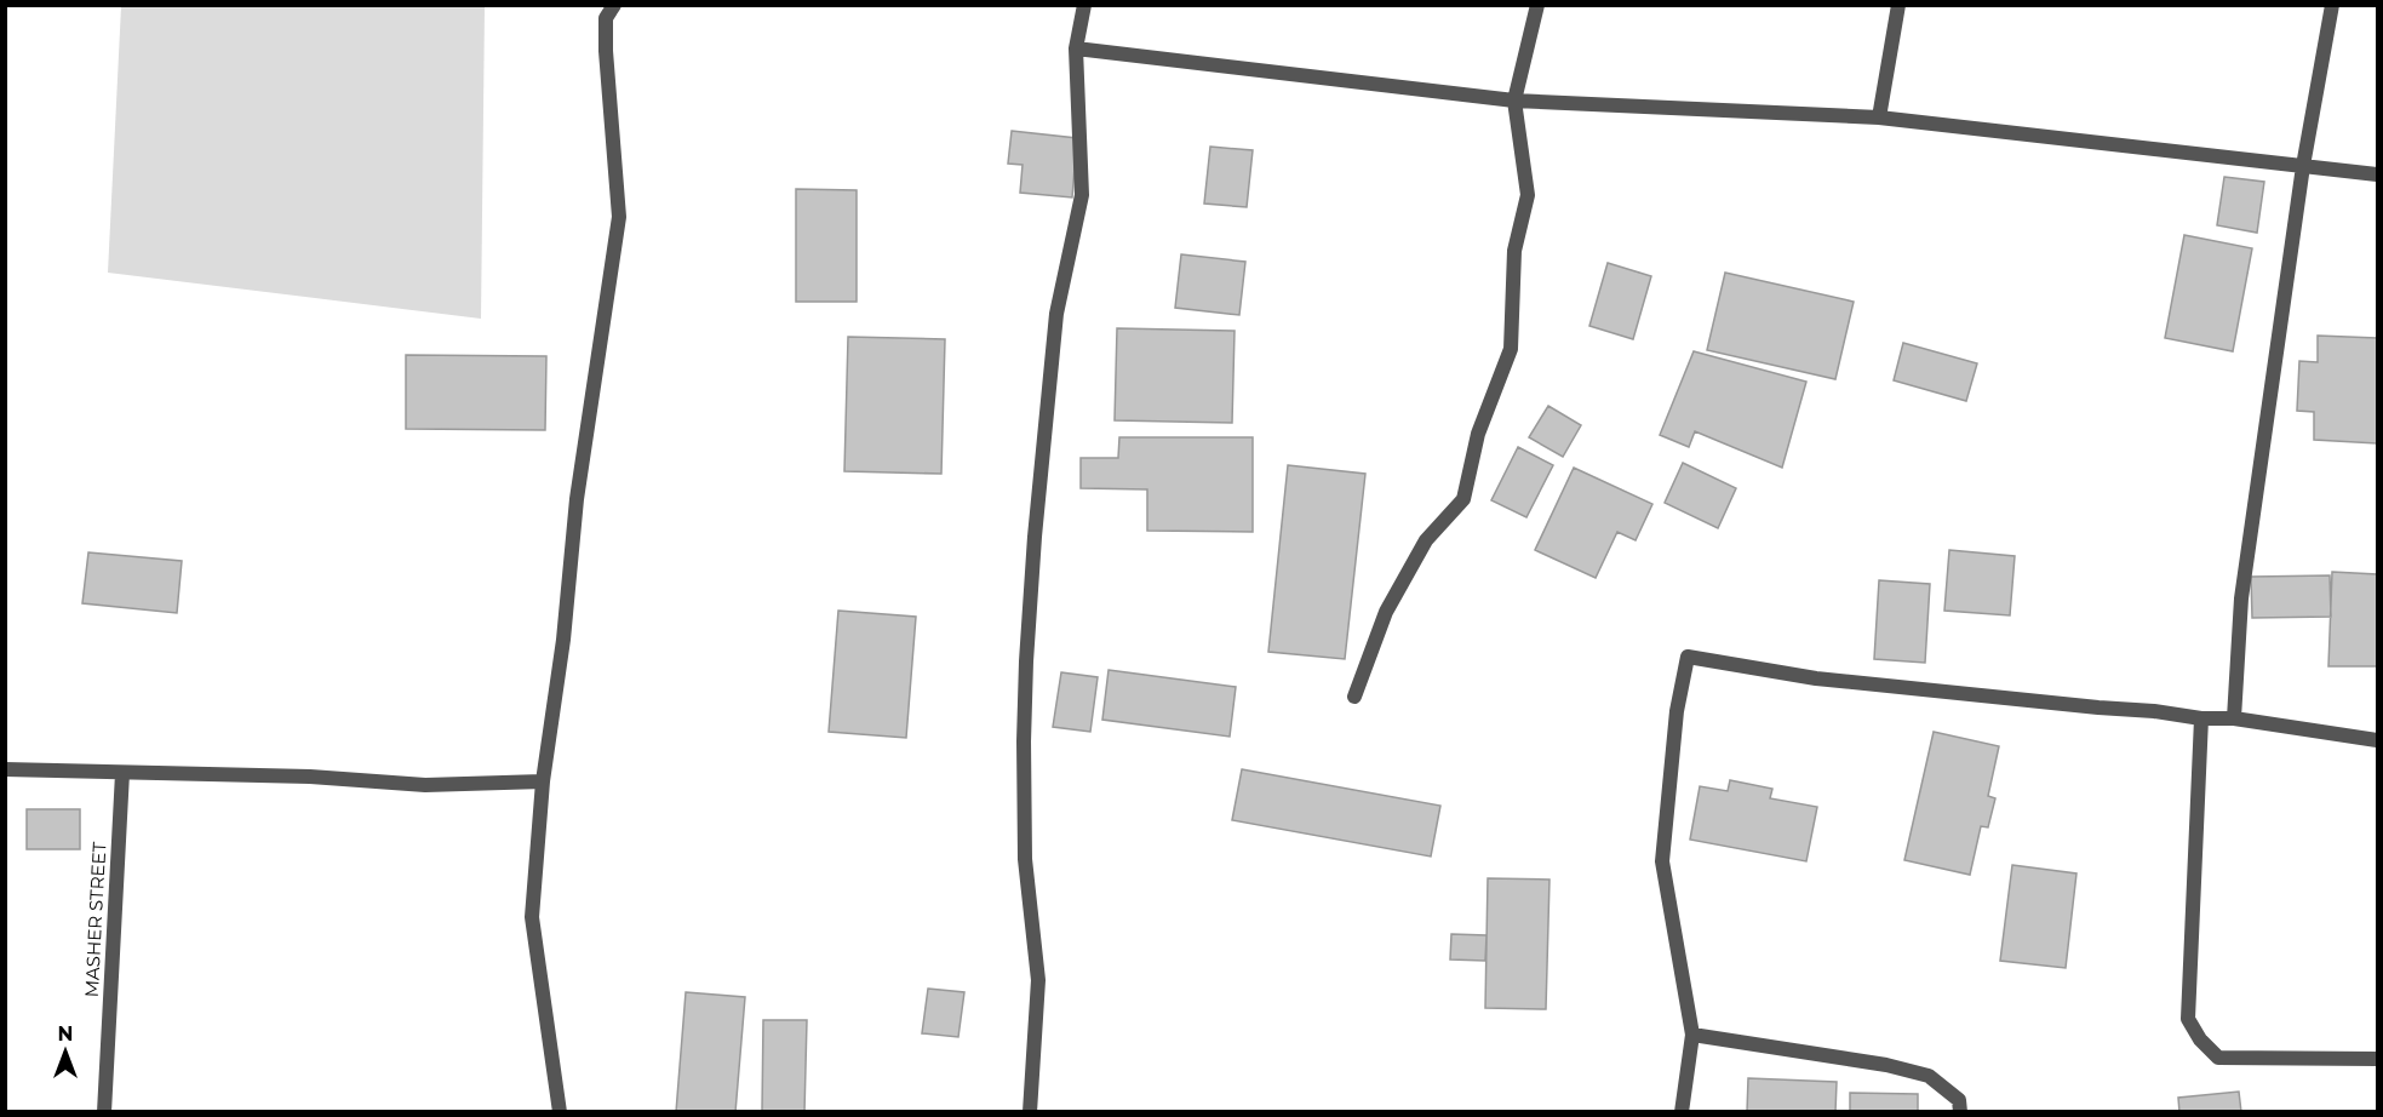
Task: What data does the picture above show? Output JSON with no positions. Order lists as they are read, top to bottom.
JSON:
{
  "streets": {
    "street": ["MASHER STREET"]
  },
  "north": "top"
}
